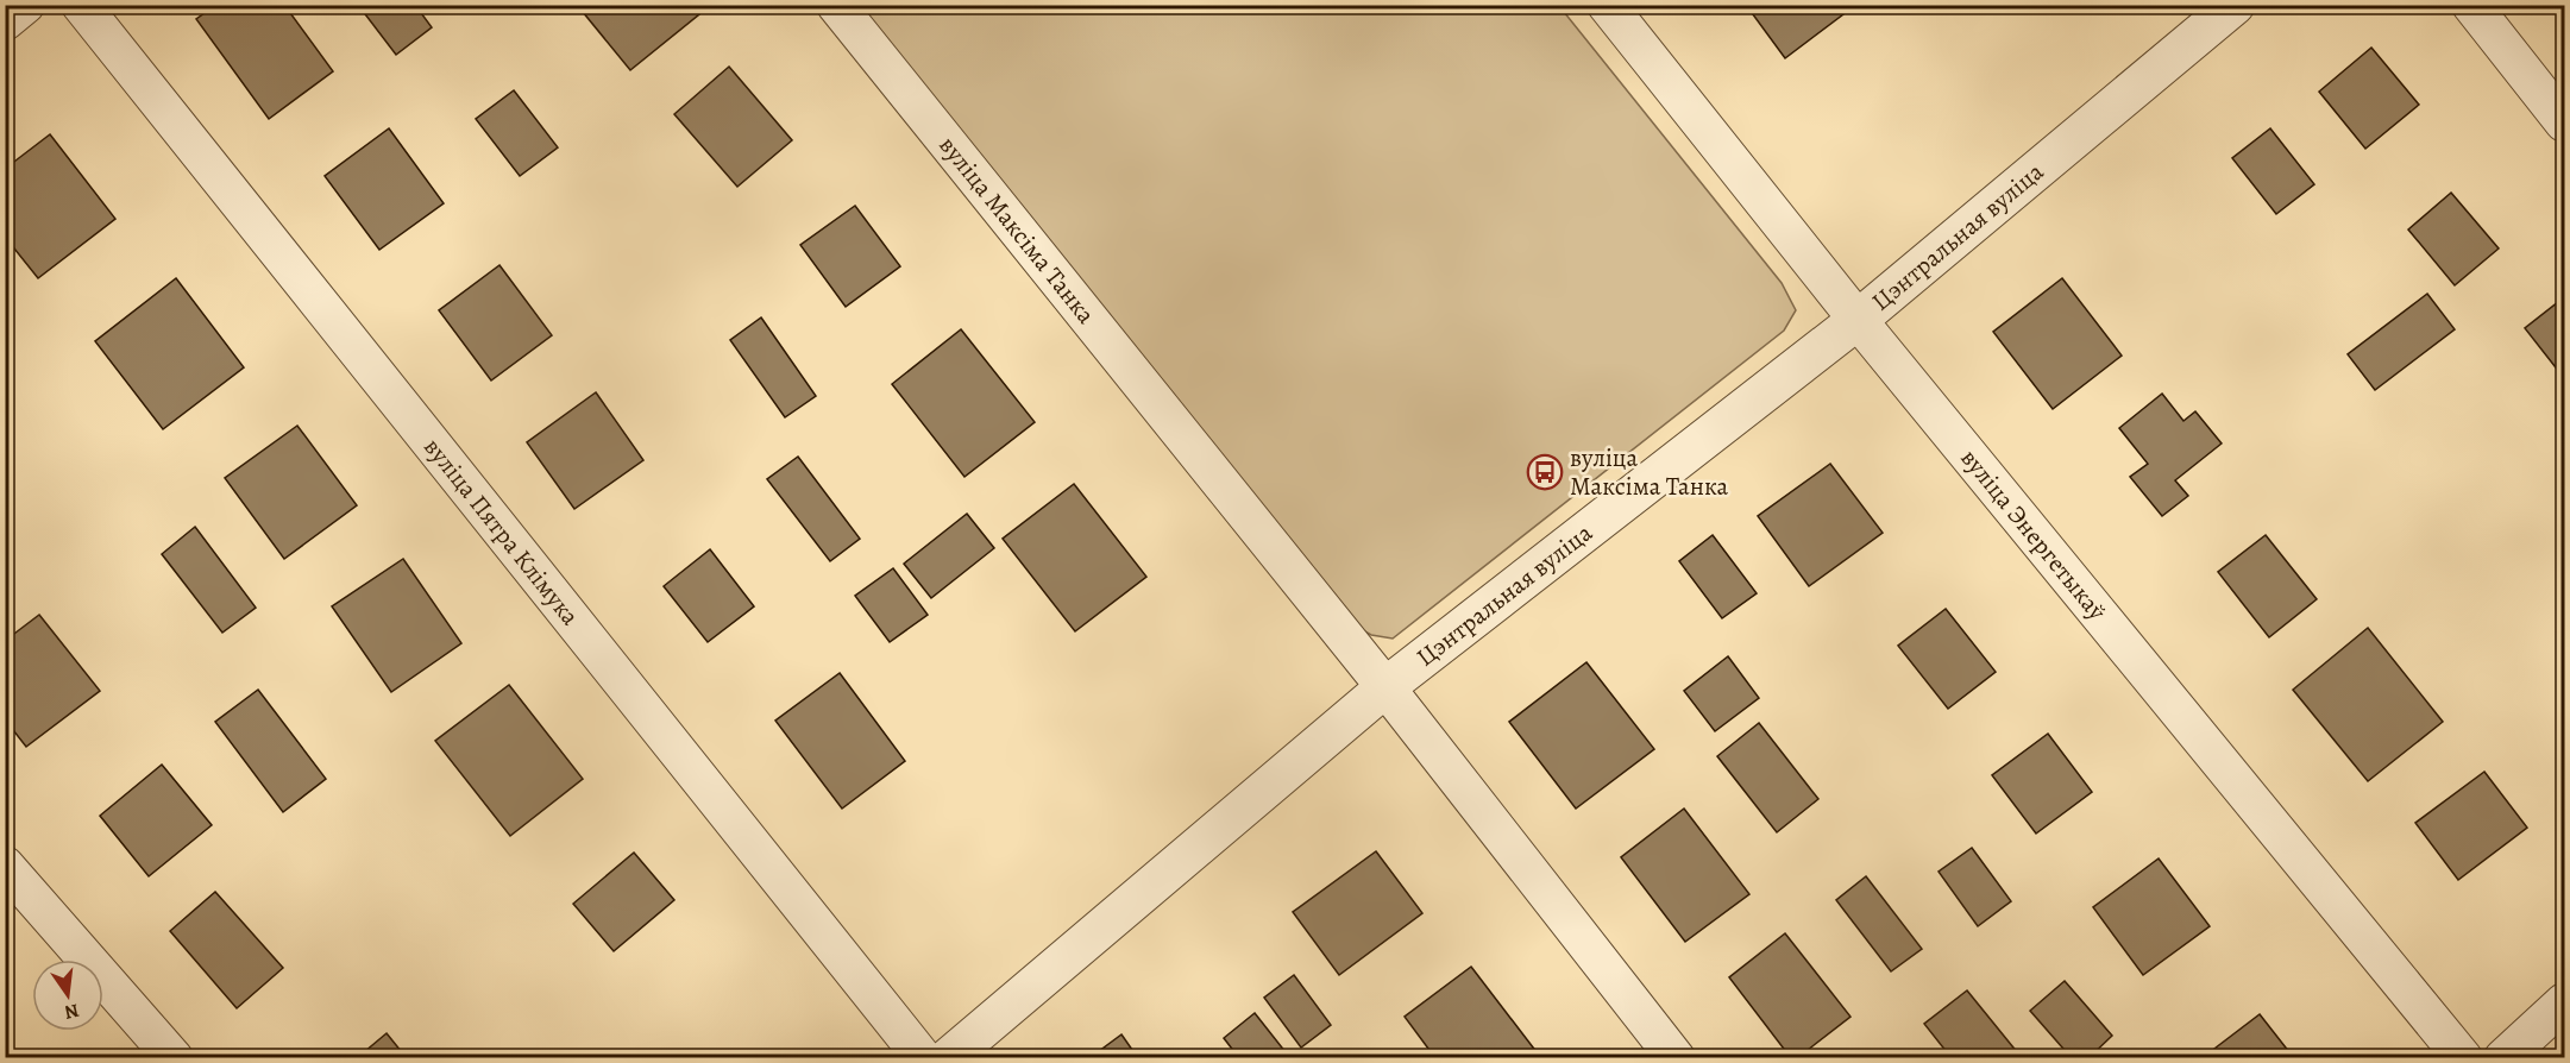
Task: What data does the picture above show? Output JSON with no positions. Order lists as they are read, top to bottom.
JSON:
{
  "streets": {
    "street": [
      "вуліца Максіма Танка",
      "Цэнтральная вуліца",
      "вуліца Пятра Клімука",
      "вуліца Энергетыкаў"
    ]
  },
  "crossings": [
    ["вуліца Максіма Танка", "Цэнтральная вуліца"],
    ["Цэнтральная вуліца", "вуліца Энергетыкаў"]
  ],
  "places": {
    "bus stop": ["вуліца Максіма Танка"]
  },
  "north": "bottom"
}
